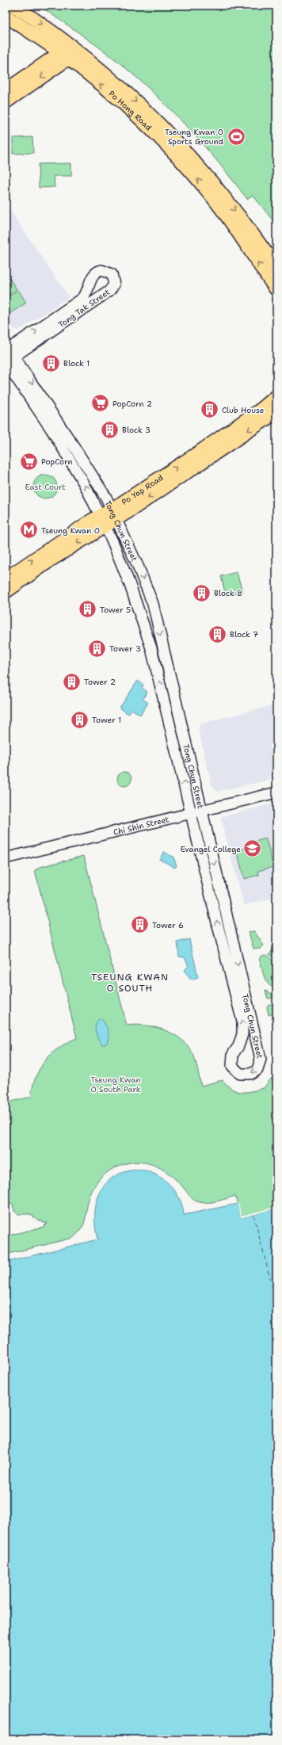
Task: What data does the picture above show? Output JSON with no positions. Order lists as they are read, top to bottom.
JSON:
{
  "streets": {
    "main road": ["Po Hong Road", "Po Yap Road"],
    "street": ["Tong Tak Street", "Tong Chun Street", "Chi Shin Street"]
  },
  "crossings": [
    ["Tong Tak Street", "Tong Chun Street"],
    ["Po Yap Road", "Tong Chun Street"],
    ["Tong Chun Street", "Chi Shin Street"]
  ],
  "districts": ["TSEUNG KWAN O SOUTH"],
  "parks": ["East Court", "Tseung Kwan O South Park"],
  "places": {
    "sports": ["Tseung Kwan O Sports Ground"],
    "building": [
      "Block 1",
      "Club House",
      "Block 3",
      "Block 8",
      "Tower 5",
      "Block 7",
      "Tower 3",
      "Tower 2",
      "Tower 1",
      "Tower 6"
    ],
    "supermarket": ["PopCorn 2", "PopCorn"],
    "metro station": ["Tseung Kwan O"],
    "school or university": ["Evangel College"]
  }
}
